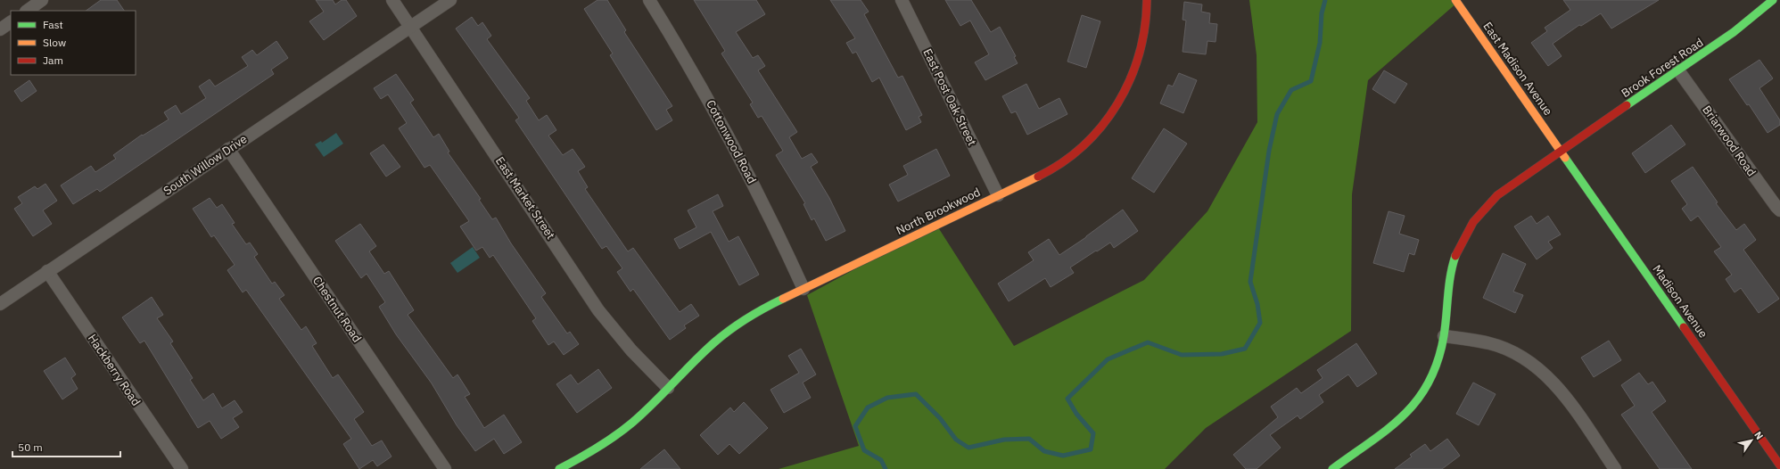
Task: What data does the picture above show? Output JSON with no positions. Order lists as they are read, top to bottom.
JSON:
{
  "streets": {
    "street": [
      "Brook Forest Road",
      "East Madison Avenue",
      "East Post Oak Street",
      "Briarwood Road",
      "Cottonwood Road",
      "South Willow Drive",
      "East Market Street",
      "North Brookwood",
      "Madison Avenue",
      "Chestnut Road",
      "Hackberry Road"
    ]
  },
  "crossings": [
    ["Brook Forest Road", "East Madison Avenue"],
    ["Brook Forest Road", "Briarwood Road"],
    ["Brook Forest Road", "Madison Avenue"],
    ["East Madison Avenue", "Madison Avenue"],
    ["East Post Oak Street", "North Brookwood"],
    ["Cottonwood Road", "North Brookwood"],
    ["South Willow Drive", "East Market Street"],
    ["South Willow Drive", "Chestnut Road"],
    ["South Willow Drive", "Hackberry Road"],
    ["East Market Street", "North Brookwood"]
  ],
  "legend": ["Fast", "Slow", "Jam"],
  "scale_bar": "50 m",
  "north": "top right"
}
